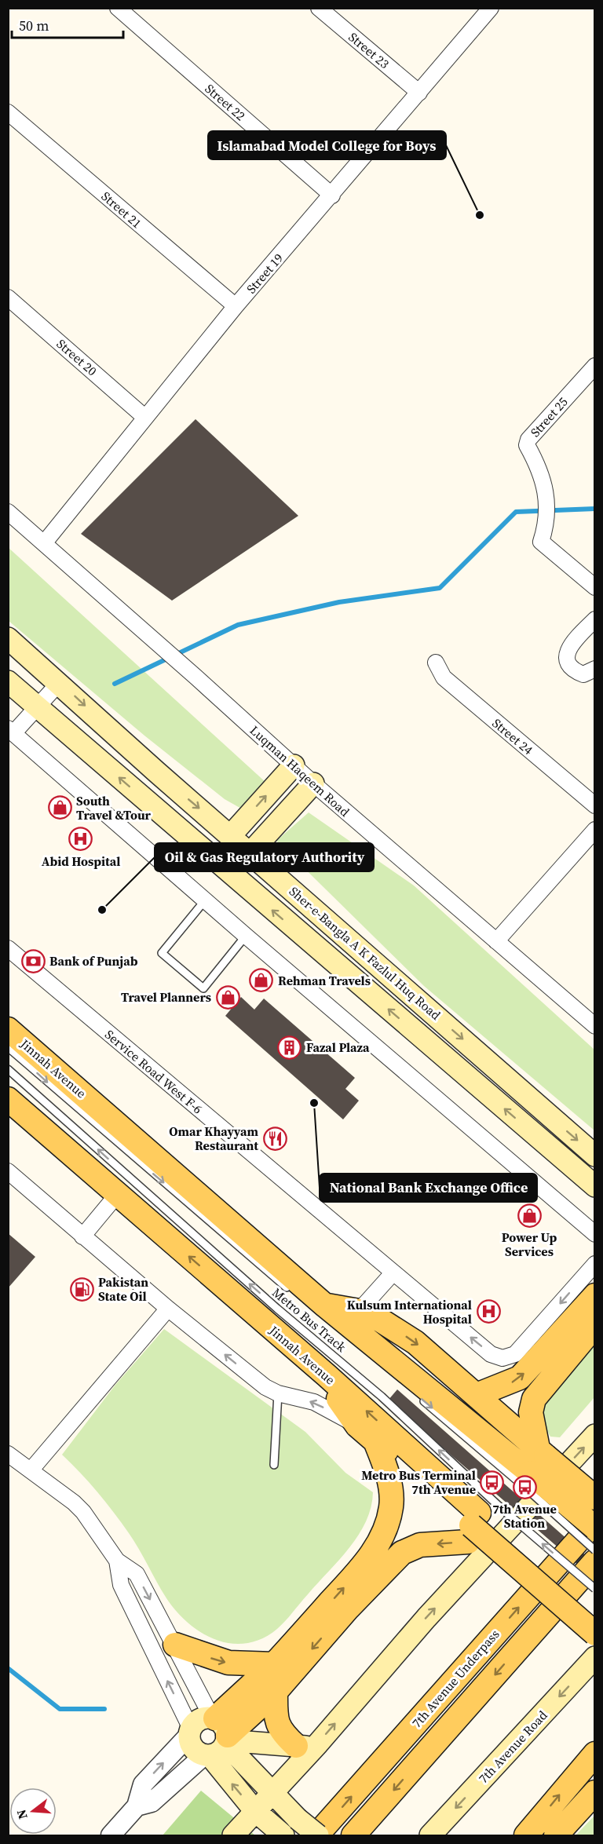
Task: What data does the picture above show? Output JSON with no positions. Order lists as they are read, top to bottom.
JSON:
{
  "streets": {
    "main road": [
      "Sher-e-Bangla A K Fazlul Huq Road",
      "Jinnah Avenue",
      "7th Avenue Underpass",
      "7th Avenue Road"
    ],
    "street": [
      "Street 23",
      "Street 22",
      "Street 21",
      "Street 19",
      "Street 20",
      "Street 25",
      "Street 24",
      "Luqman Haqeem Road",
      "Service Road West F-6"
    ],
    "lane": ["Metro Bus Track"]
  },
  "crossings": [
    ["Street 23", "Street 19"],
    ["Street 22", "Street 19"],
    ["Street 21", "Street 19"],
    ["Street 19", "Street 20"],
    ["Street 19", "Luqman Haqeem Road"],
    ["Jinnah Avenue", "Metro Bus Track"]
  ],
  "places": {
    "other": ["Islamabad Model College for Boys", "Oil & Gas Regulatory Authority", "National Bank Exchange Office"],
    "shop": [
      "South Travel &Tour",
      "Rehman Travels",
      "Travel Planners",
      "Power Up Services"
    ],
    "hospital": ["Abid Hospital", "Kulsum International Hospital"],
    "bank": ["Bank of Punjab"],
    "building": ["Fazal Plaza"],
    "restaurant": ["Omar Khayyam Restaurant"],
    "fuel station": ["Pakistan State Oil"],
    "bus stop": ["Metro Bus Terminal 7th Avenue", "7th Avenue Station"]
  },
  "scale_bar": "50 m",
  "north": "left"
}
